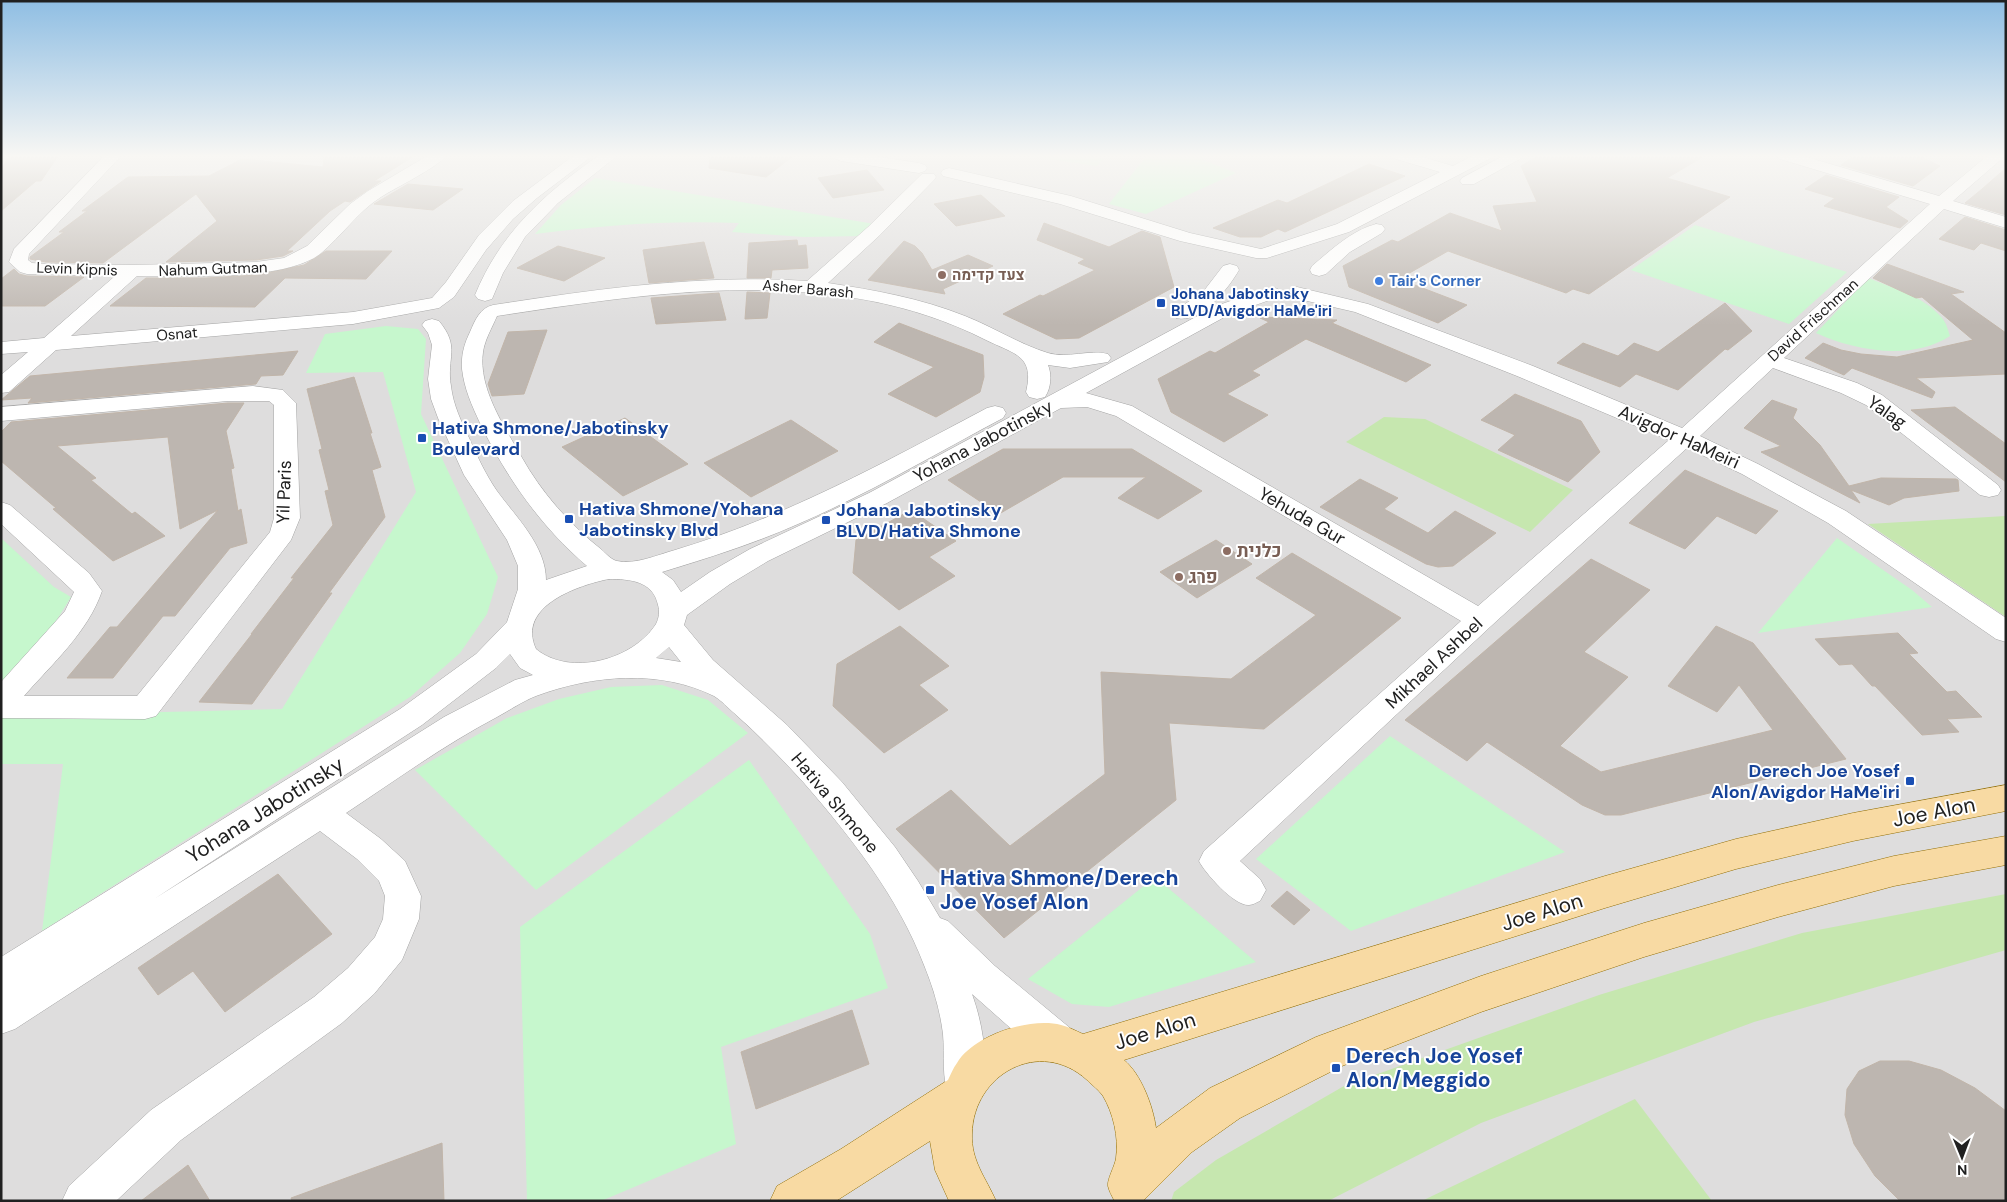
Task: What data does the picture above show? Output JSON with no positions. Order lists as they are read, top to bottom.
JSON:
{
  "streets": {
    "main road": ["Joe Alon"],
    "street": [
      "Levin Kipnis",
      "Nahum Gutman",
      "Asher Barash",
      "David Frischman",
      "Osnat",
      "Yalag",
      "Avigdor HaMeiri",
      "Yohana Jabotinsky",
      "Yil Paris",
      "Yehuda Gur",
      "Mikhael Ashbel",
      "Hativa Shmone"
    ]
  },
  "crossings": [
    ["Levin Kipnis", "Nahum Gutman"],
    ["Asher Barash", "Yohana Jabotinsky"],
    ["Asher Barash", "Yehuda Gur"],
    ["David Frischman", "Yalag"],
    ["David Frischman", "Avigdor HaMeiri"],
    ["David Frischman", "Mikhael Ashbel"],
    ["Avigdor HaMeiri", "Mikhael Ashbel"],
    ["Yohana Jabotinsky", "Yehuda Gur"],
    ["Yohana Jabotinsky", "Hativa Shmone"],
    ["Yehuda Gur", "Mikhael Ashbel"],
    ["Hativa Shmone", "Joe Alon"]
  ],
  "places": {
    "other": [
      "צעד קדימה",
      "Tair's Corner",
      "כלנית",
      "פרג"
    ],
    "transit": [
      "Johana Jabotinsky BLVD/Avigdor HaMe'iri",
      "Hativa Shmone/Jabotinsky Boulevard",
      "Hativa Shmone/Yohana Jabotinsky Blvd",
      "Johana Jabotinsky BLVD/Hativa Shmone",
      "Derech Joe Yosef Alon/Avigdor HaMe'iri",
      "Hativa Shmone/Derech Joe Yosef Alon",
      "Derech Joe Yosef Alon/Meggido"
    ]
  },
  "north": "bottom"
}
